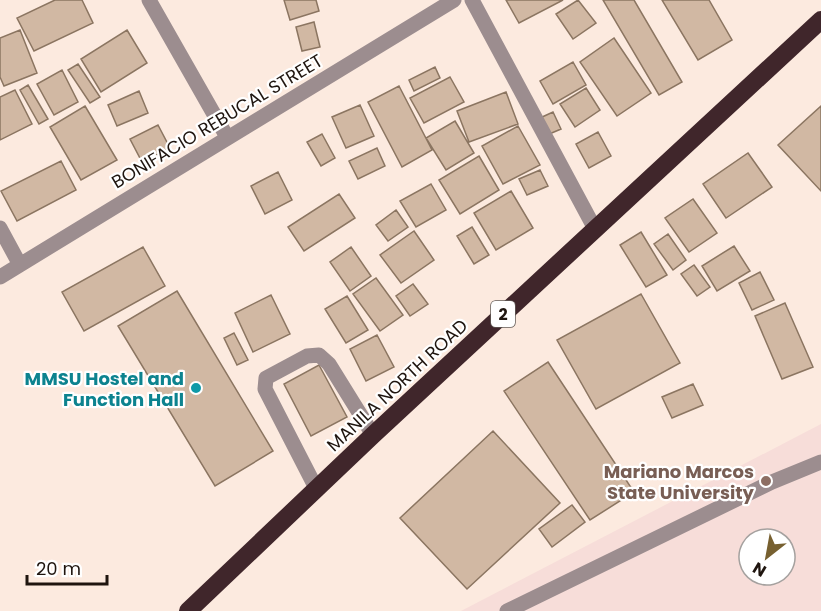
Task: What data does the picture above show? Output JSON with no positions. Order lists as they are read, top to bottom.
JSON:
{
  "streets": {
    "highway": ["2", "MANILA NORTH ROAD"],
    "street": ["BONIFACIO REBUCAL STREET"]
  },
  "places": ["MMSU Hostel and Function Hall", "Mariano Marcos State University"],
  "scale_bar": "20 m",
  "north": "bottom left"
}
